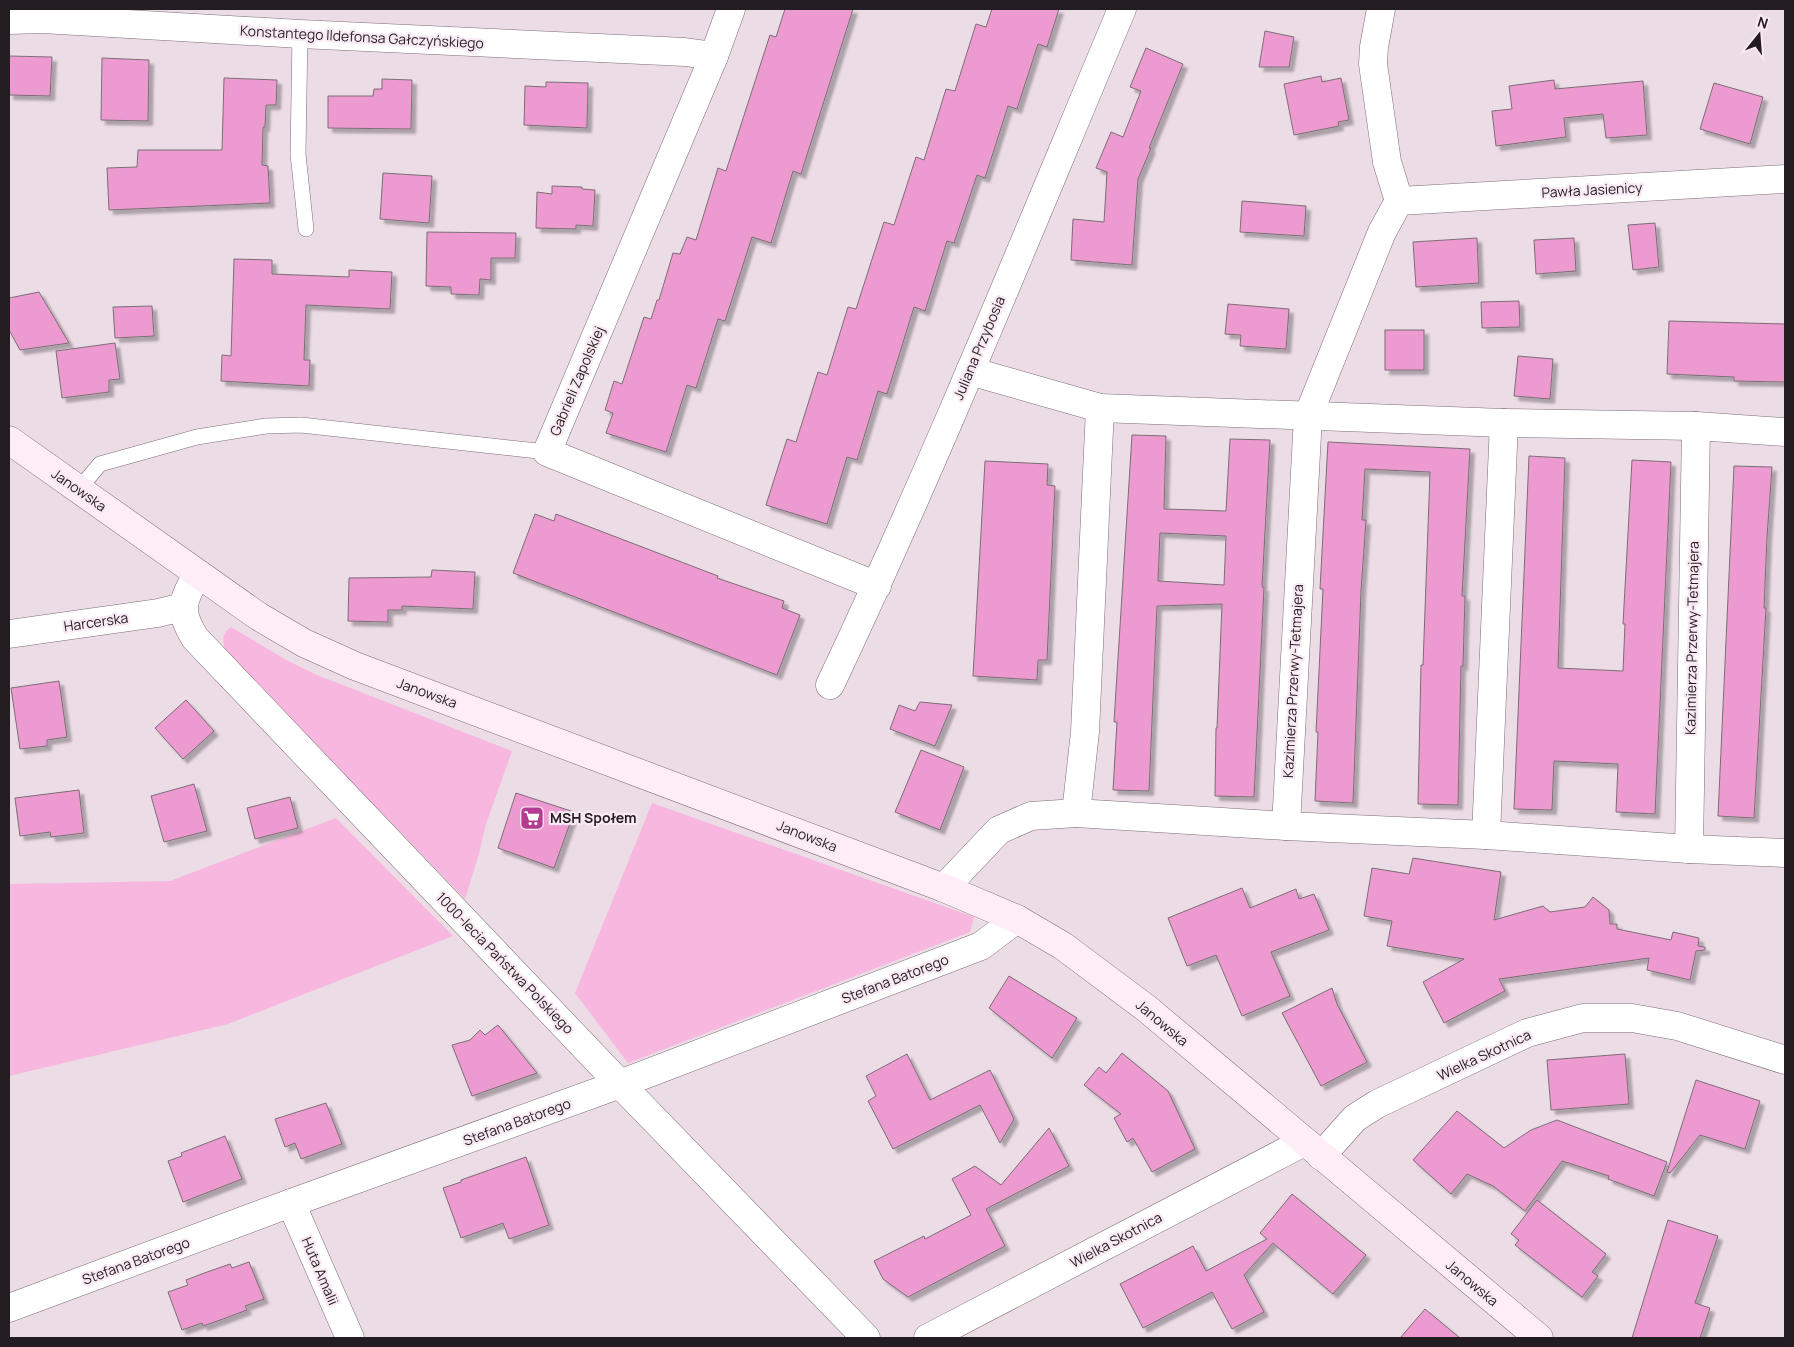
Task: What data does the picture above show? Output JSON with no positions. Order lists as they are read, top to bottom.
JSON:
{
  "streets": {
    "street": [
      "Konstantego Ildefonsa Gałczyńskiego",
      "Pawła Jasienicy",
      "Juliana Przybosia",
      "Gabrieli Zapolskiej",
      "Janowska",
      "Harcerska",
      "Kazimierza Przerwy-Tetmajera",
      "1000-lecia Państwa Polskiego",
      "Stefana Batorego",
      "Wielka Skotnica",
      "Huta Amalii"
    ]
  },
  "crossings": [
    ["Konstantego Ildefonsa Gałczyńskiego", "Gabrieli Zapolskiej"],
    ["Juliana Przybosia", "Gabrieli Zapolskiej"],
    ["Janowska", "Stefana Batorego"],
    ["Janowska", "Wielka Skotnica"],
    ["Harcerska", "1000-lecia Państwa Polskiego"],
    ["1000-lecia Państwa Polskiego", "Stefana Batorego"],
    ["Stefana Batorego", "Huta Amalii"]
  ],
  "places": {
    "supermarket": ["MSH Społem"]
  },
  "north": "top"
}
